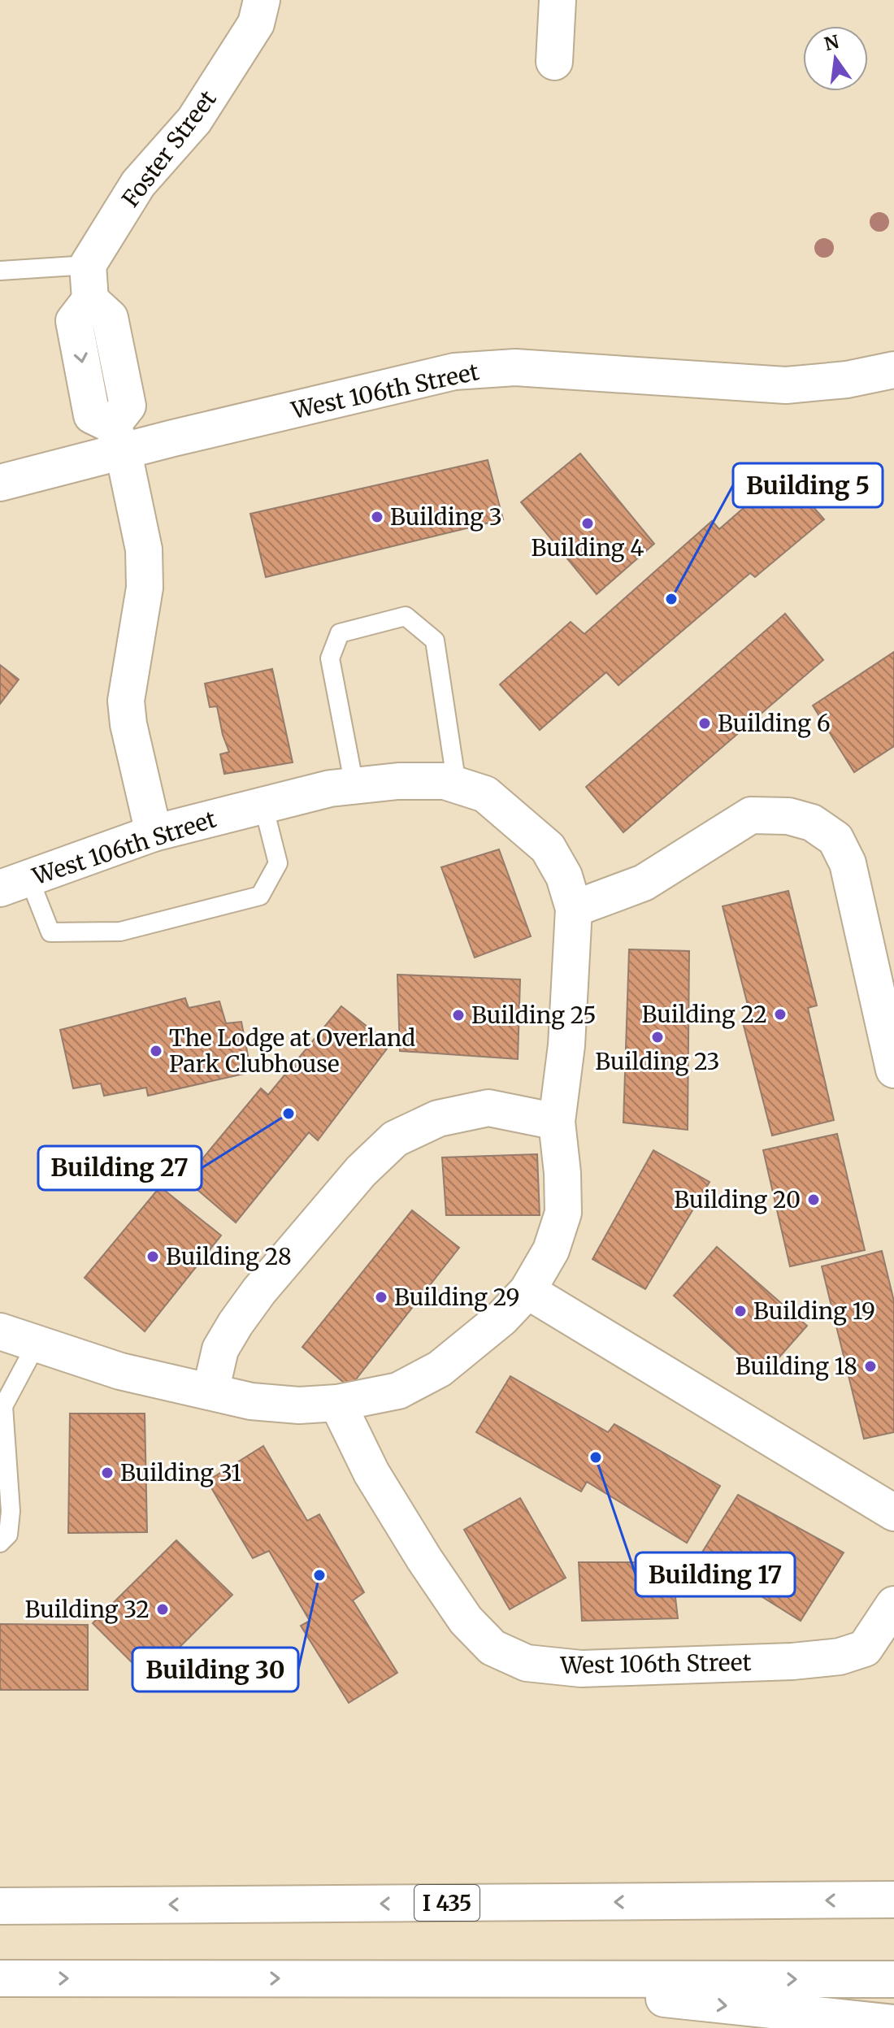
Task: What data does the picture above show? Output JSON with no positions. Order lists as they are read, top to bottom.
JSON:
{
  "streets": {
    "main road": ["Foster Street", "West 106th Street", "I 435"]
  },
  "places": [
    "Building 3",
    "Building 4",
    "Building 5",
    "Building 6",
    "Building 22",
    "Building 25",
    "Building 23",
    "The Lodge at Overland Park Clubhouse",
    "Building 27",
    "Building 20",
    "Building 28",
    "Building 29",
    "Building 19",
    "Building 18",
    "Building 17",
    "Building 31",
    "Building 30",
    "Building 32"
  ],
  "north": "top"
}
